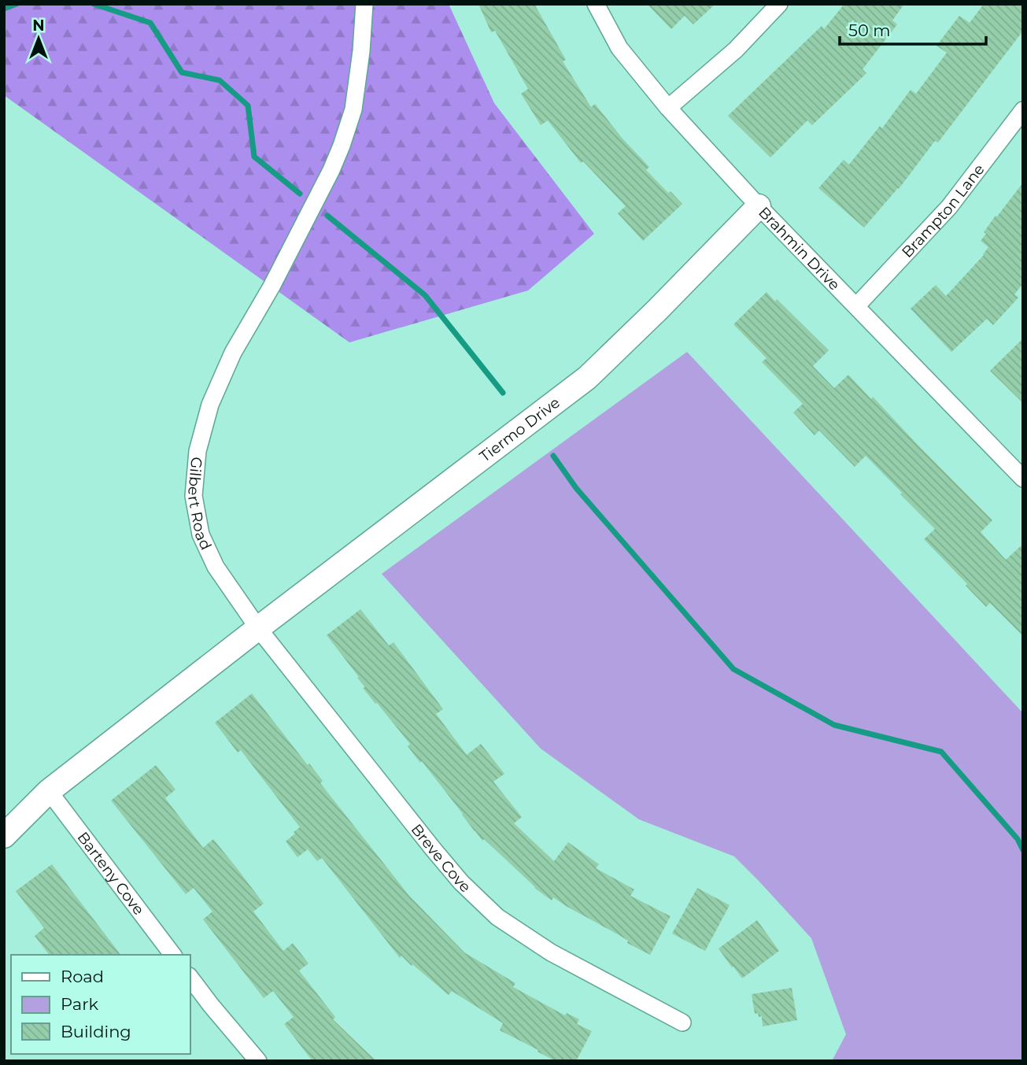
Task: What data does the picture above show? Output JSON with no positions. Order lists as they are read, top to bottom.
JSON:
{
  "streets": {
    "street": [
      "Brampton Lane",
      "Brahmin Drive",
      "Tiermo Drive",
      "Gilbert Road",
      "Breve Cove",
      "Barteny Cove"
    ]
  },
  "crossings": [
    ["Brampton Lane", "Brahmin Drive"],
    ["Brahmin Drive", "Tiermo Drive"],
    ["Tiermo Drive", "Gilbert Road"],
    ["Tiermo Drive", "Breve Cove"],
    ["Gilbert Road", "Breve Cove"]
  ],
  "legend": ["Road", "Park", "Building"],
  "scale_bar": "50 m",
  "north": "top"
}
